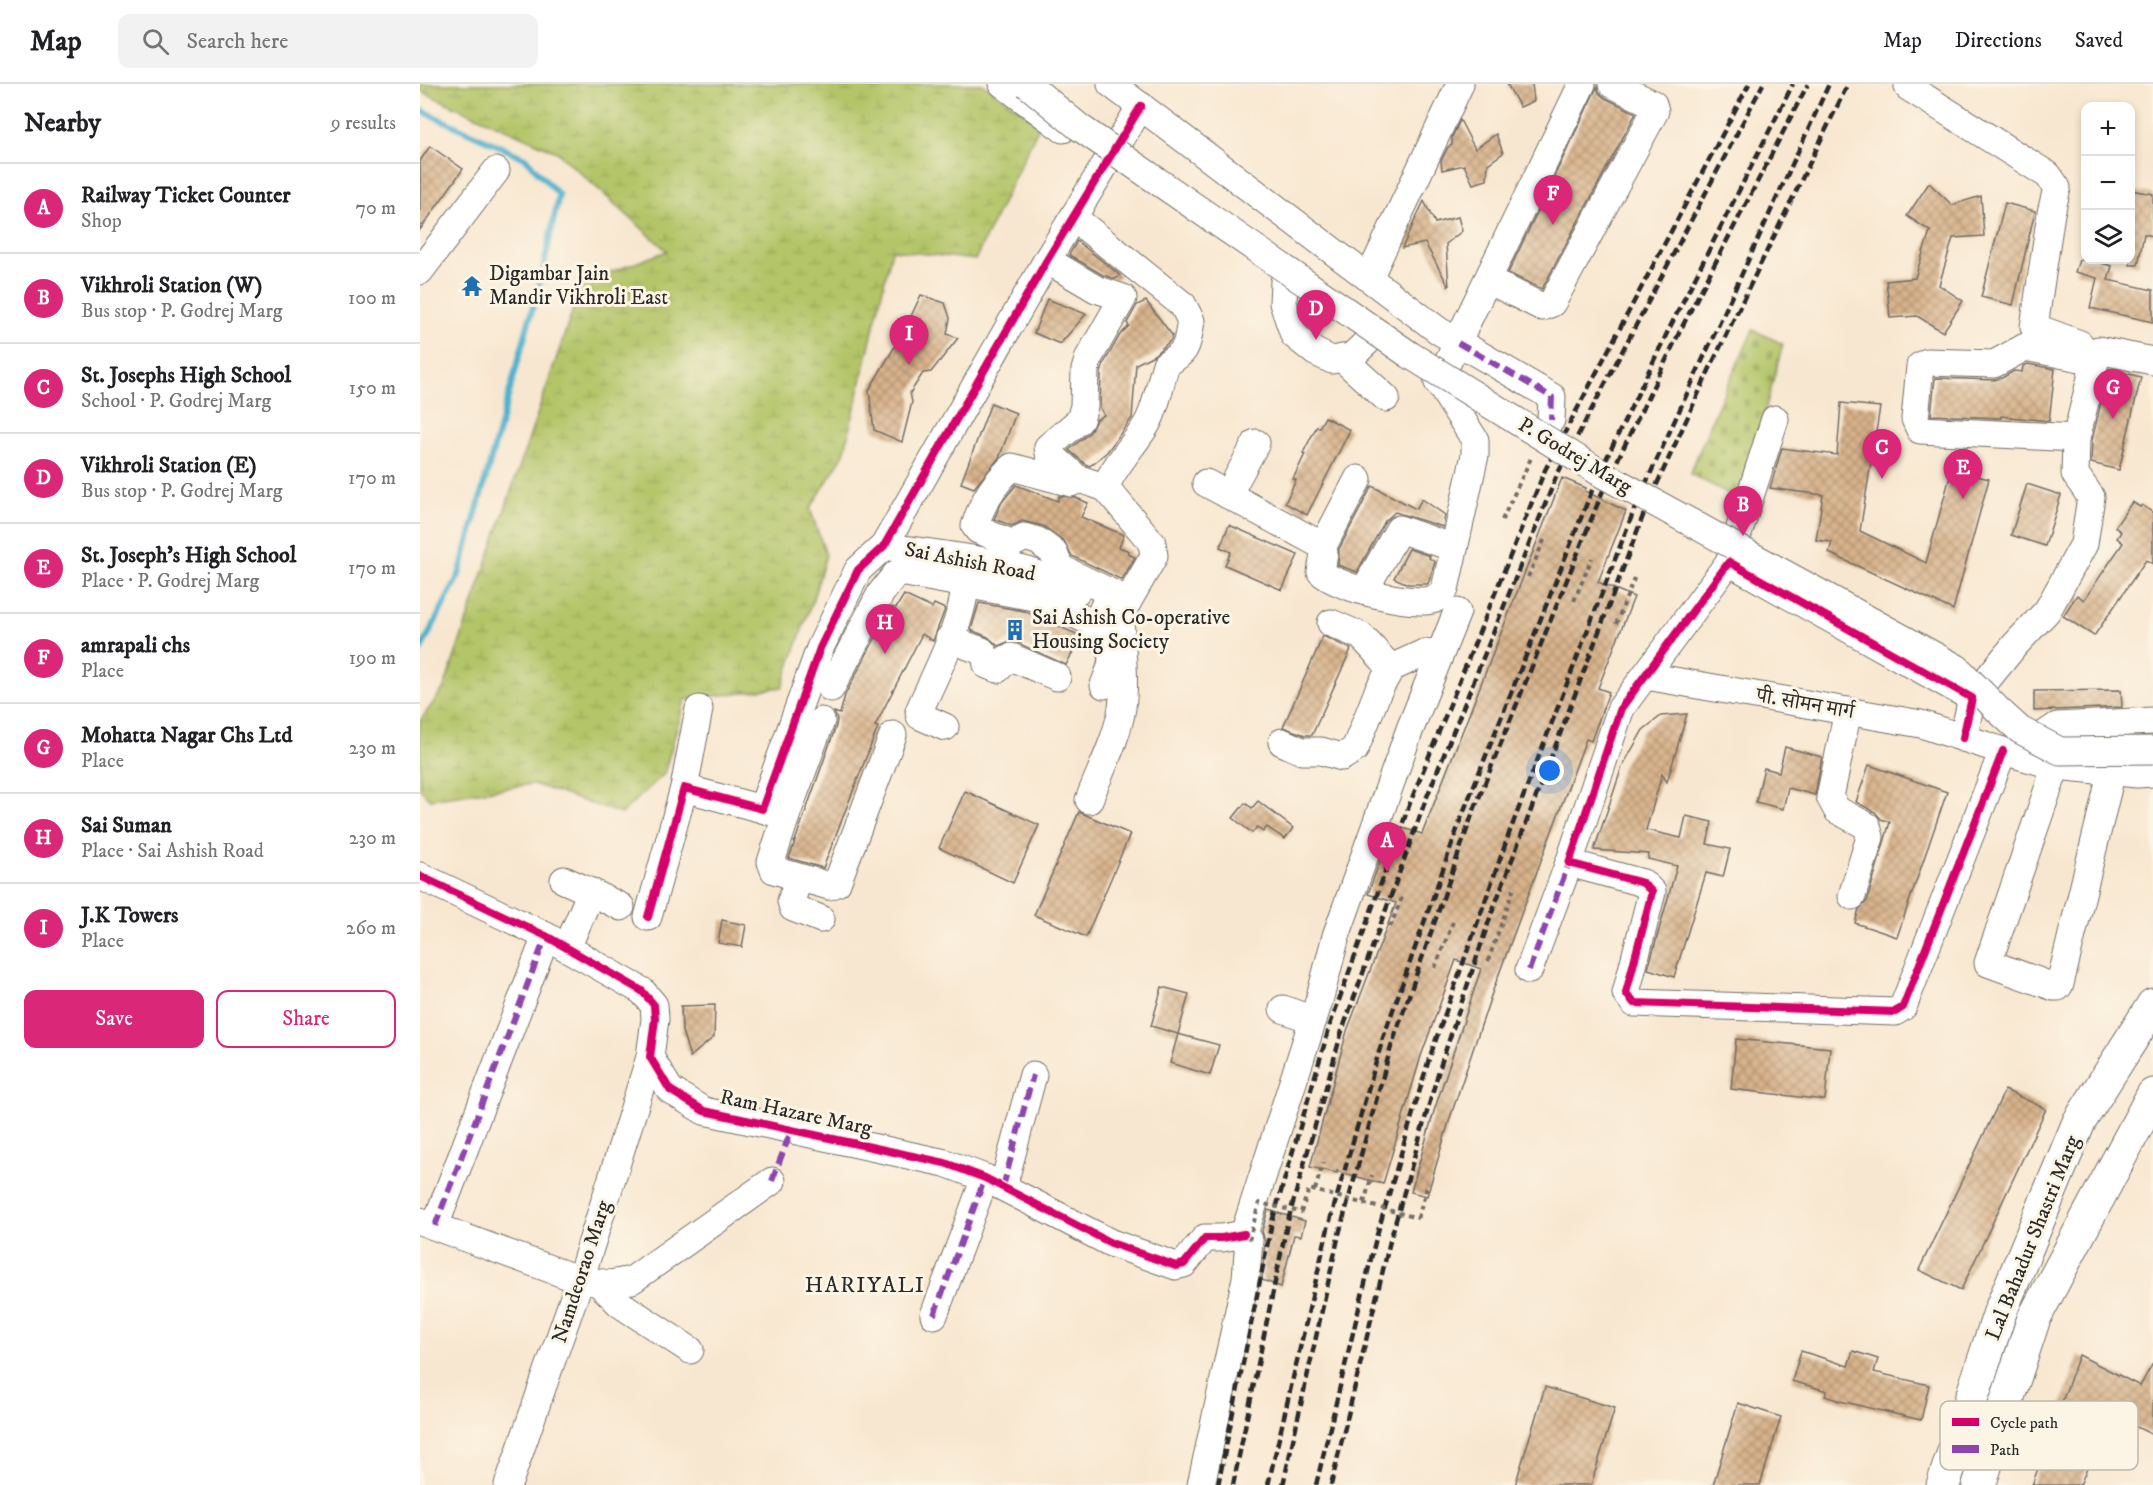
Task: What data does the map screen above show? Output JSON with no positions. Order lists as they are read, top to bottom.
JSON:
{
  "streets": {
    "main road": ["Lal Bahadur Shastri Marg"],
    "street": [
      "P. Godrej Marg",
      "Sai Ashish Road",
      "पी. सोमन मार्ग",
      "Ram Hazare Marg",
      "Namdeorao Marg"
    ]
  },
  "crossings": [
    ["Ram Hazare Marg", "Namdeorao Marg"]
  ],
  "districts": ["HARIYALI"],
  "places": {
    "temple": ["Digambar Jain Mandir Vikhroli East"],
    "building": ["Sai Ashish Co-operative Housing Society"]
  },
  "legend": ["Cycle path", "Path"],
  "page": {
    "header": "Map",
    "search": "Search here",
    "nav": ["Map", "Directions", "Saved"],
    "heading": ["Nearby", "9 results"],
    "map_buttons": ["+", "−"],
    "list": [
      {
        "mark": "A",
        "name": "Railway Ticket Counter",
        "note": "Shop",
        "value": "70 m"
      },
      {
        "mark": "B",
        "name": "Vikhroli Station (W)",
        "note": "Bus stop · P. Godrej Marg",
        "value": "100 m"
      },
      {
        "mark": "C",
        "name": "St. Josephs High School",
        "note": "School · P. Godrej Marg",
        "value": "150 m"
      },
      {
        "mark": "D",
        "name": "Vikhroli Station (E)",
        "note": "Bus stop · P. Godrej Marg",
        "value": "170 m"
      },
      {
        "mark": "E",
        "name": "St. Joseph's High School",
        "note": "Place · P. Godrej Marg",
        "value": "170 m"
      },
      {
        "mark": "F",
        "name": "amrapali chs",
        "note": "Place",
        "value": "190 m"
      },
      {
        "mark": "G",
        "name": "Mohatta Nagar Chs Ltd",
        "note": "Place",
        "value": "230 m"
      },
      {
        "mark": "H",
        "name": "Sai Suman",
        "note": "Place · Sai Ashish Road",
        "value": "230 m"
      },
      {
        "mark": "I",
        "name": "J.K Towers",
        "note": "Place",
        "value": "260 m"
      }
    ],
    "pins": [
      "F",
      "D",
      "I",
      "G",
      "C",
      "E",
      "B",
      "H",
      "A"
    ],
    "buttons": ["Save", "Share"]
  }
}
